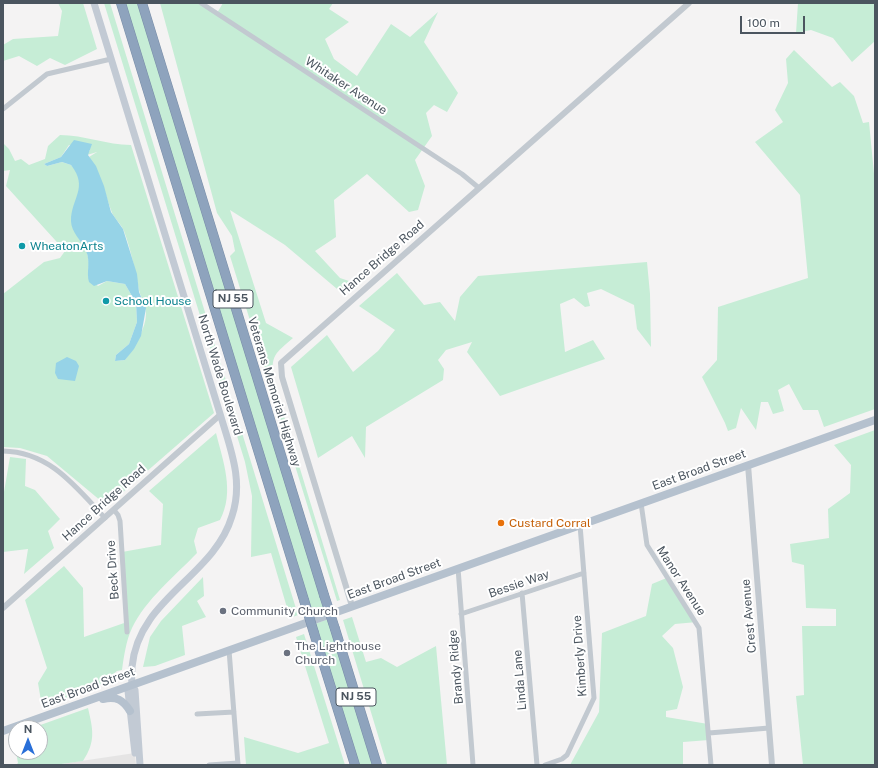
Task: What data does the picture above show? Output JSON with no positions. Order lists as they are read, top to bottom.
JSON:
{
  "streets": {
    "highway": ["NJ 55", "Veterans Memorial Highway"],
    "main road": ["North Wade Boulevard", "East Broad Street"],
    "street": [
      "Whitaker Avenue",
      "Hance Bridge Road",
      "Beck Drive",
      "Manor Avenue",
      "Bessie Way",
      "Crest Avenue",
      "Kimberly Drive",
      "Brandy Ridge",
      "Linda Lane"
    ]
  },
  "crossings": [
    ["Whitaker Avenue", "Hance Bridge Road"],
    ["Hance Bridge Road", "North Wade Boulevard"],
    ["Hance Bridge Road", "East Broad Street"],
    ["Hance Bridge Road", "Beck Drive"],
    ["North Wade Boulevard", "East Broad Street"],
    ["East Broad Street", "Manor Avenue"],
    ["East Broad Street", "Crest Avenue"],
    ["East Broad Street", "Kimberly Drive"],
    ["East Broad Street", "Brandy Ridge"],
    ["Bessie Way", "Kimberly Drive"],
    ["Bessie Way", "Brandy Ridge"],
    ["Bessie Way", "Linda Lane"]
  ],
  "places": [
    "WheatonArts",
    "School House",
    "Custard Corral",
    "Community Church",
    "The Lighthouse Church"
  ],
  "scale_bar": "100 m",
  "north": "top"
}
